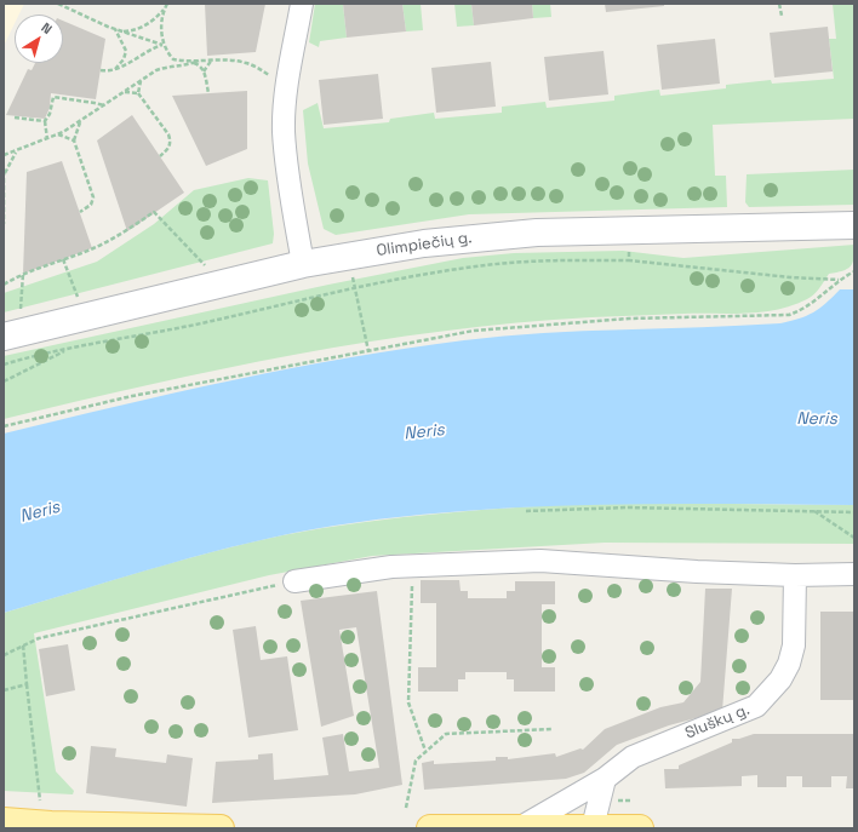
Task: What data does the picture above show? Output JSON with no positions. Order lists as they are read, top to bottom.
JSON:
{
  "streets": {
    "street": ["Olimpiečių g.", "Sluškų g."]
  },
  "water": ["Neris"],
  "north": "top right"
}
